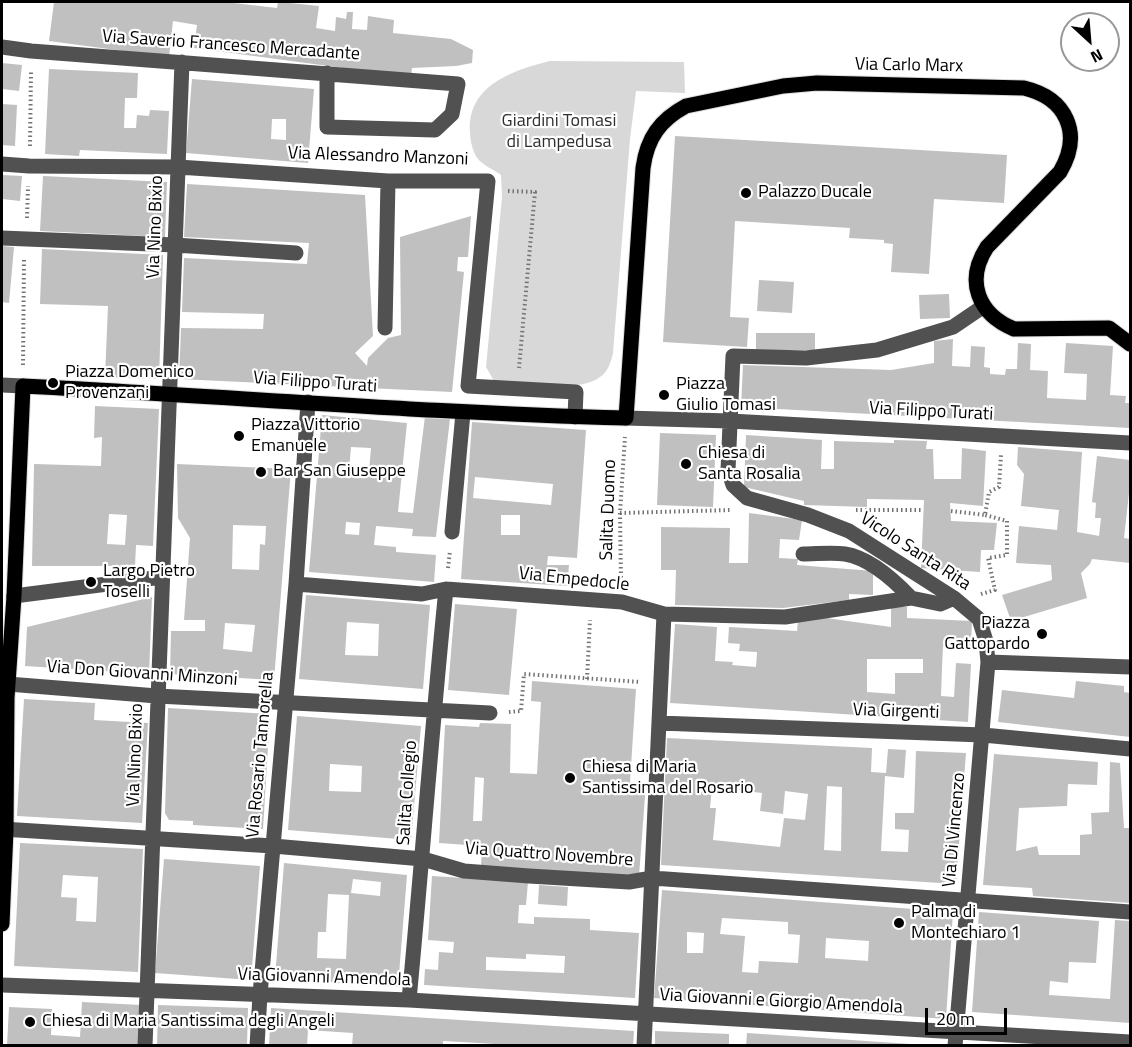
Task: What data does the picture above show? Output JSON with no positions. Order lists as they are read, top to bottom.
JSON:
{
  "streets": {
    "main road": ["Via Carlo Marx", "Via Filippo Turati"],
    "street": [
      "Via Saverio Francesco Mercadante",
      "Via Alessandro Manzoni",
      "Via Nino Bixio",
      "Vicolo Santa Rita",
      "Via Empedocle",
      "Via Don Giovanni Minzoni",
      "Via Girgenti",
      "Via Rosario Tannorella",
      "Salita Collegio",
      "Via Di Vincenzo",
      "Via Quattro Novembre",
      "Via Giovanni Amendola",
      "Via Giovanni e Giorgio Amendola"
    ],
    "path": ["Salita Duomo"]
  },
  "crossings": [
    ["Via Saverio Francesco Mercadante", "Via Nino Bixio"],
    ["Via Carlo Marx", "Via Filippo Turati"],
    ["Via Carlo Marx", "Salita Duomo"],
    ["Via Alessandro Manzoni", "Via Nino Bixio"],
    ["Via Alessandro Manzoni", "Via Filippo Turati"],
    ["Via Nino Bixio", "Via Filippo Turati"],
    ["Via Nino Bixio", "Via Don Giovanni Minzoni"],
    ["Via Nino Bixio", "Via Quattro Novembre"],
    ["Via Nino Bixio", "Via Giovanni Amendola"],
    ["Via Filippo Turati", "Salita Duomo"],
    ["Via Filippo Turati", "Vicolo Santa Rita"],
    ["Via Filippo Turati", "Via Rosario Tannorella"],
    ["Salita Duomo", "Via Empedocle"],
    ["Vicolo Santa Rita", "Via Empedocle"],
    ["Vicolo Santa Rita", "Via Di Vincenzo"],
    ["Via Empedocle", "Via Rosario Tannorella"],
    ["Via Empedocle", "Salita Collegio"],
    ["Via Don Giovanni Minzoni", "Via Rosario Tannorella"],
    ["Via Don Giovanni Minzoni", "Salita Collegio"],
    ["Via Girgenti", "Via Di Vincenzo"],
    ["Via Rosario Tannorella", "Via Quattro Novembre"],
    ["Via Rosario Tannorella", "Via Giovanni Amendola"],
    ["Salita Collegio", "Via Quattro Novembre"],
    ["Salita Collegio", "Via Giovanni Amendola"],
    ["Via Di Vincenzo", "Via Quattro Novembre"],
    ["Via Di Vincenzo", "Via Giovanni e Giorgio Amendola"],
    ["Via Giovanni Amendola", "Via Giovanni e Giorgio Amendola"]
  ],
  "parks": ["Giardini Tomasi di Lampedusa"],
  "places": [
    "Palazzo Ducale",
    "Piazza Domenico Provenzani",
    "Piazza Giulio Tomasi",
    "Piazza Vittorio Emanuele",
    "Chiesa di Santa Rosalia",
    "Bar San Giuseppe",
    "Largo Pietro Toselli",
    "Piazza Gattopardo",
    "Chiesa di Maria Santissima del Rosario",
    "Palma di Montechiaro 1",
    "Chiesa di Maria Santissima degli Angeli"
  ],
  "scale_bar": "20 m",
  "north": "bottom right"
}
